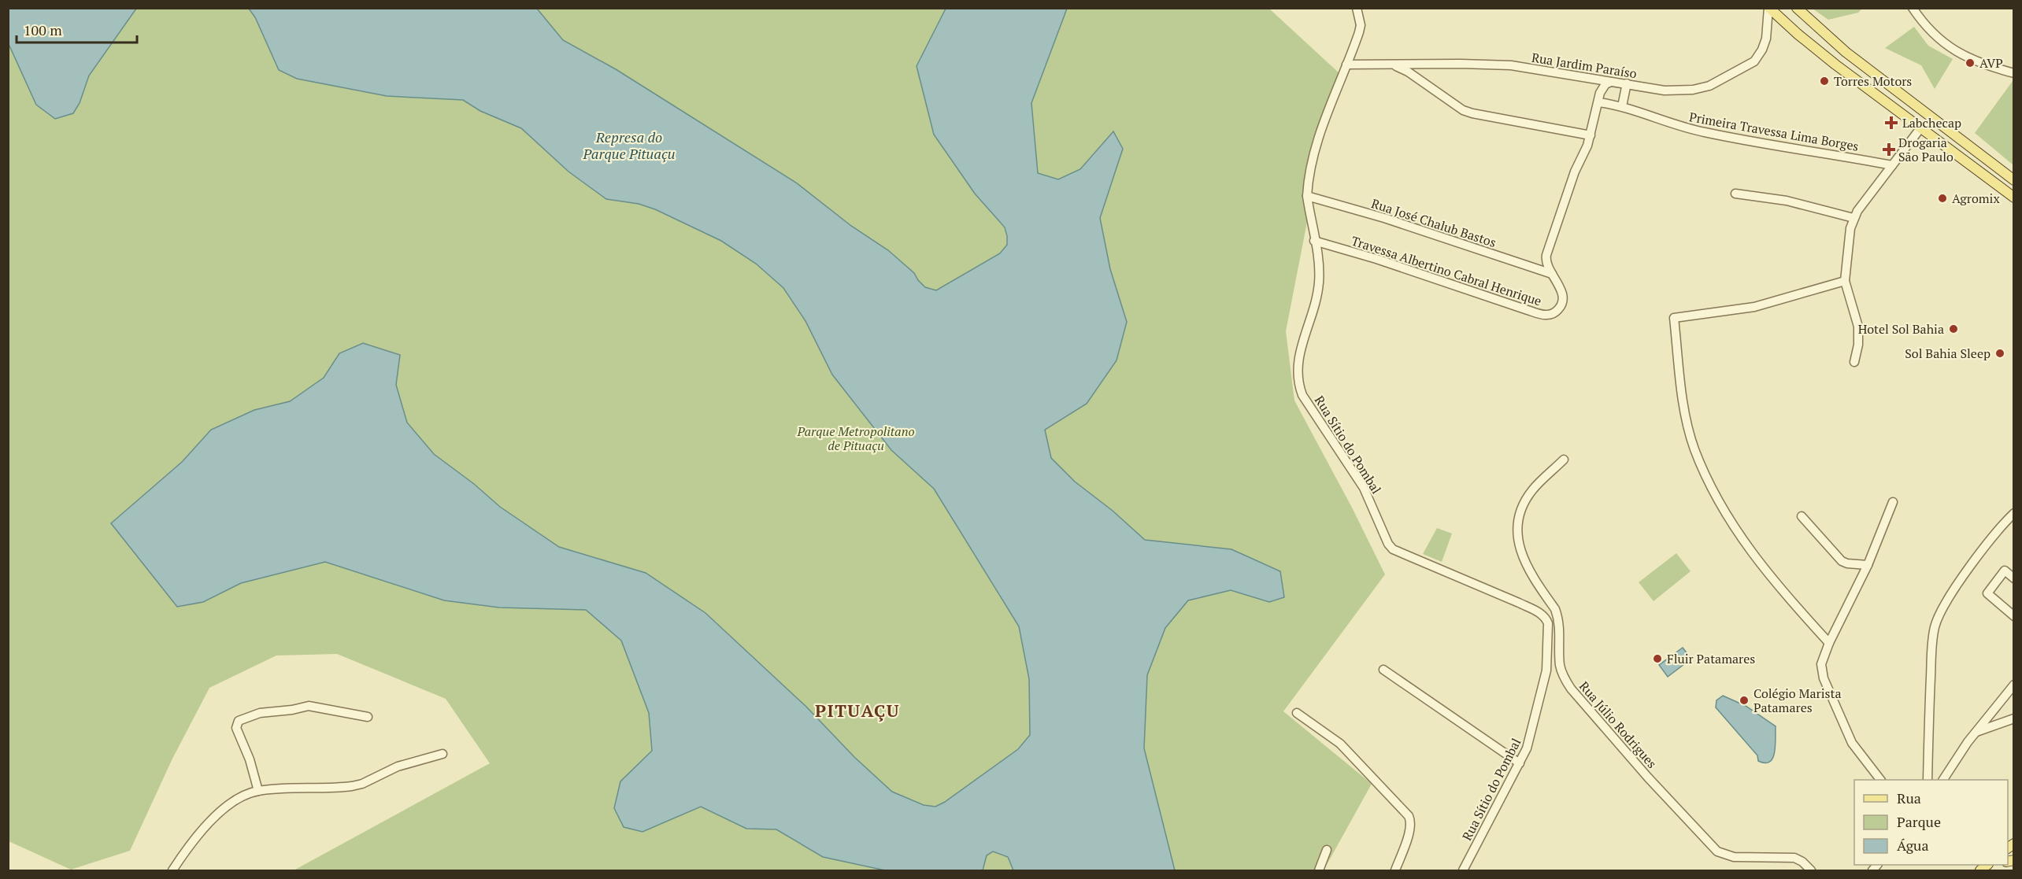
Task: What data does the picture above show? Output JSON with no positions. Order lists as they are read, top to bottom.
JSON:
{
  "streets": {
    "street": [
      "Rua Jardim Paraíso",
      "Primeira Travessa Lima Borges",
      "Rua José Chalub Bastos",
      "Travessa Albertino Cabral Henrique",
      "Rua Sítio do Pombal",
      "Rua Júlio Rodrigues"
    ]
  },
  "crossings": [
    ["Rua Jardim Paraíso", "Rua Sítio do Pombal"],
    ["Rua José Chalub Bastos", "Travessa Albertino Cabral Henrique"],
    ["Rua José Chalub Bastos", "Rua Sítio do Pombal"],
    ["Travessa Albertino Cabral Henrique", "Rua Sítio do Pombal"]
  ],
  "districts": ["PITUAÇU"],
  "water": ["Represa do Parque Pituaçu"],
  "parks": ["Parque Metropolitano de Pituaçu"],
  "places": {
    "other": [
      "AVP",
      "Torres Motors",
      "Agromix",
      "Hotel Sol Bahia",
      "Sol Bahia Sleep",
      "Fluir Patamares",
      "Colégio Marista Patamares"
    ],
    "health": ["Labchecap", "Drogaria São Paulo"]
  },
  "legend": ["Rua", "Parque", "Água"],
  "scale_bar": "100 m"
}
